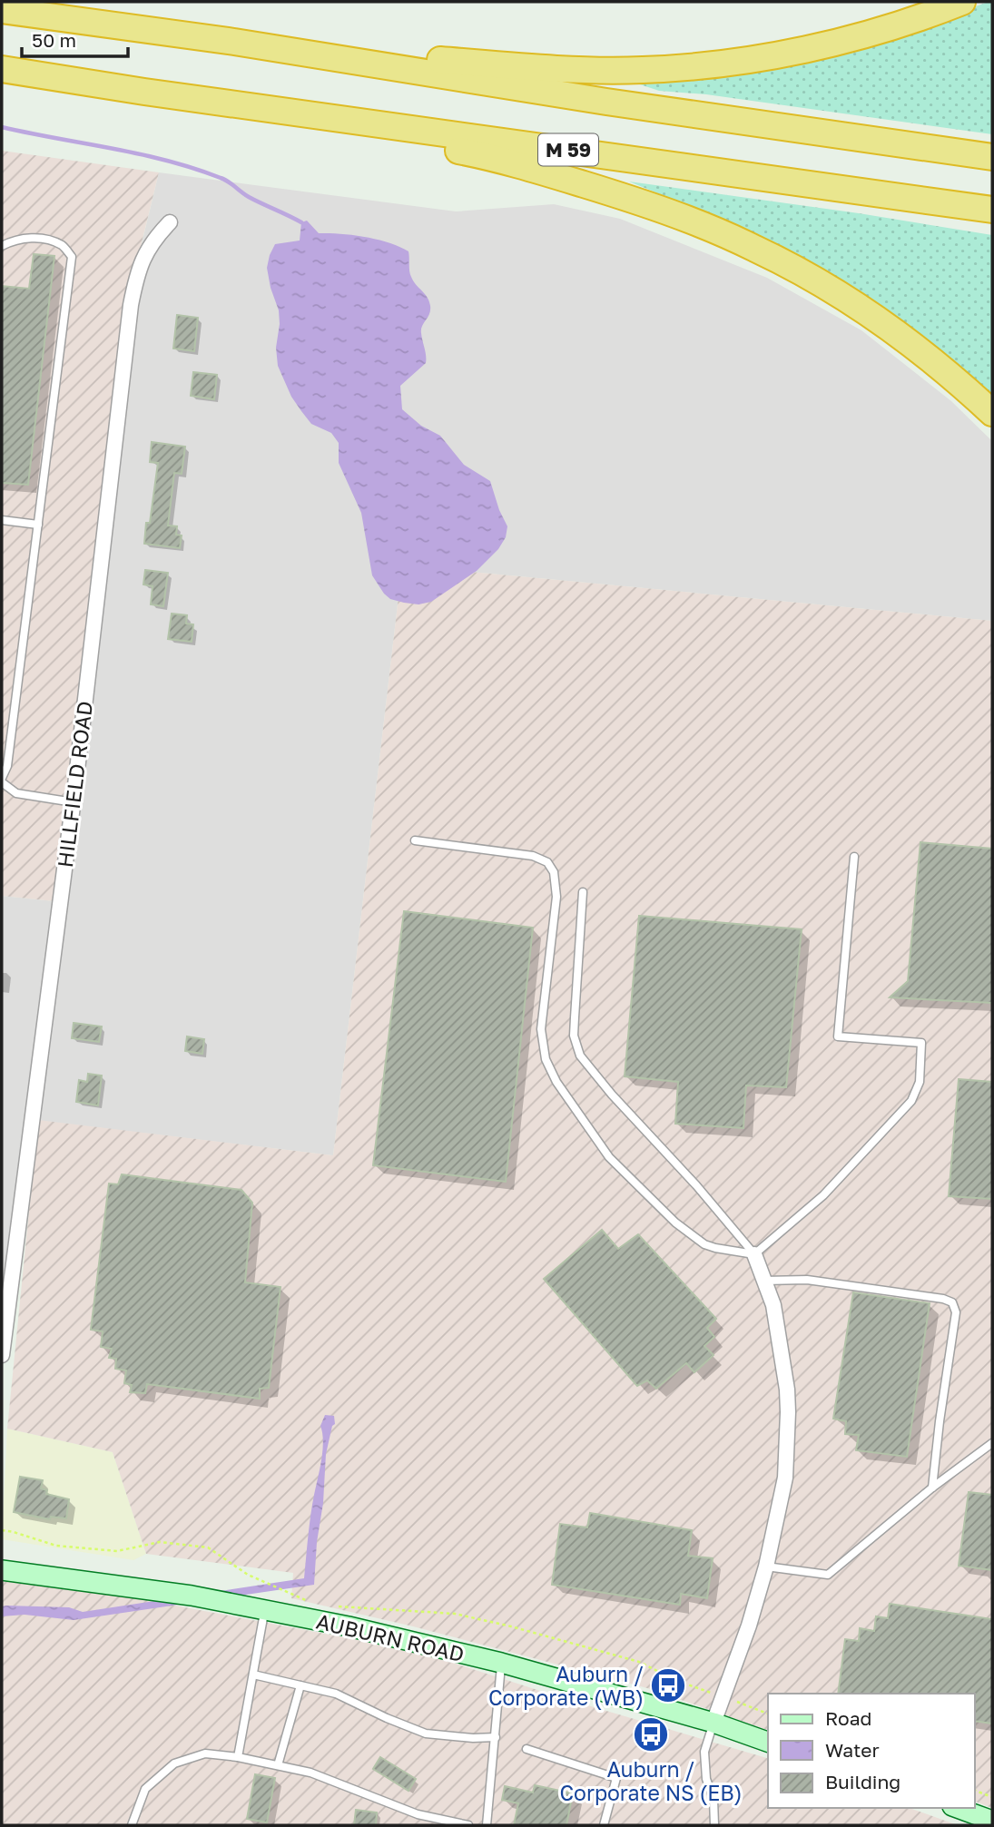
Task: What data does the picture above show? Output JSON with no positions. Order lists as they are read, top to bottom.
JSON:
{
  "streets": {
    "highway": ["M 59"],
    "main road": ["AUBURN ROAD"],
    "street": ["HILLFIELD ROAD"]
  },
  "places": {
    "bus stop": ["Auburn / Corporate (WB)", "Auburn / Corporate NS (EB)"]
  },
  "legend": ["Road", "Water", "Building"],
  "scale_bar": "50 m"
}
